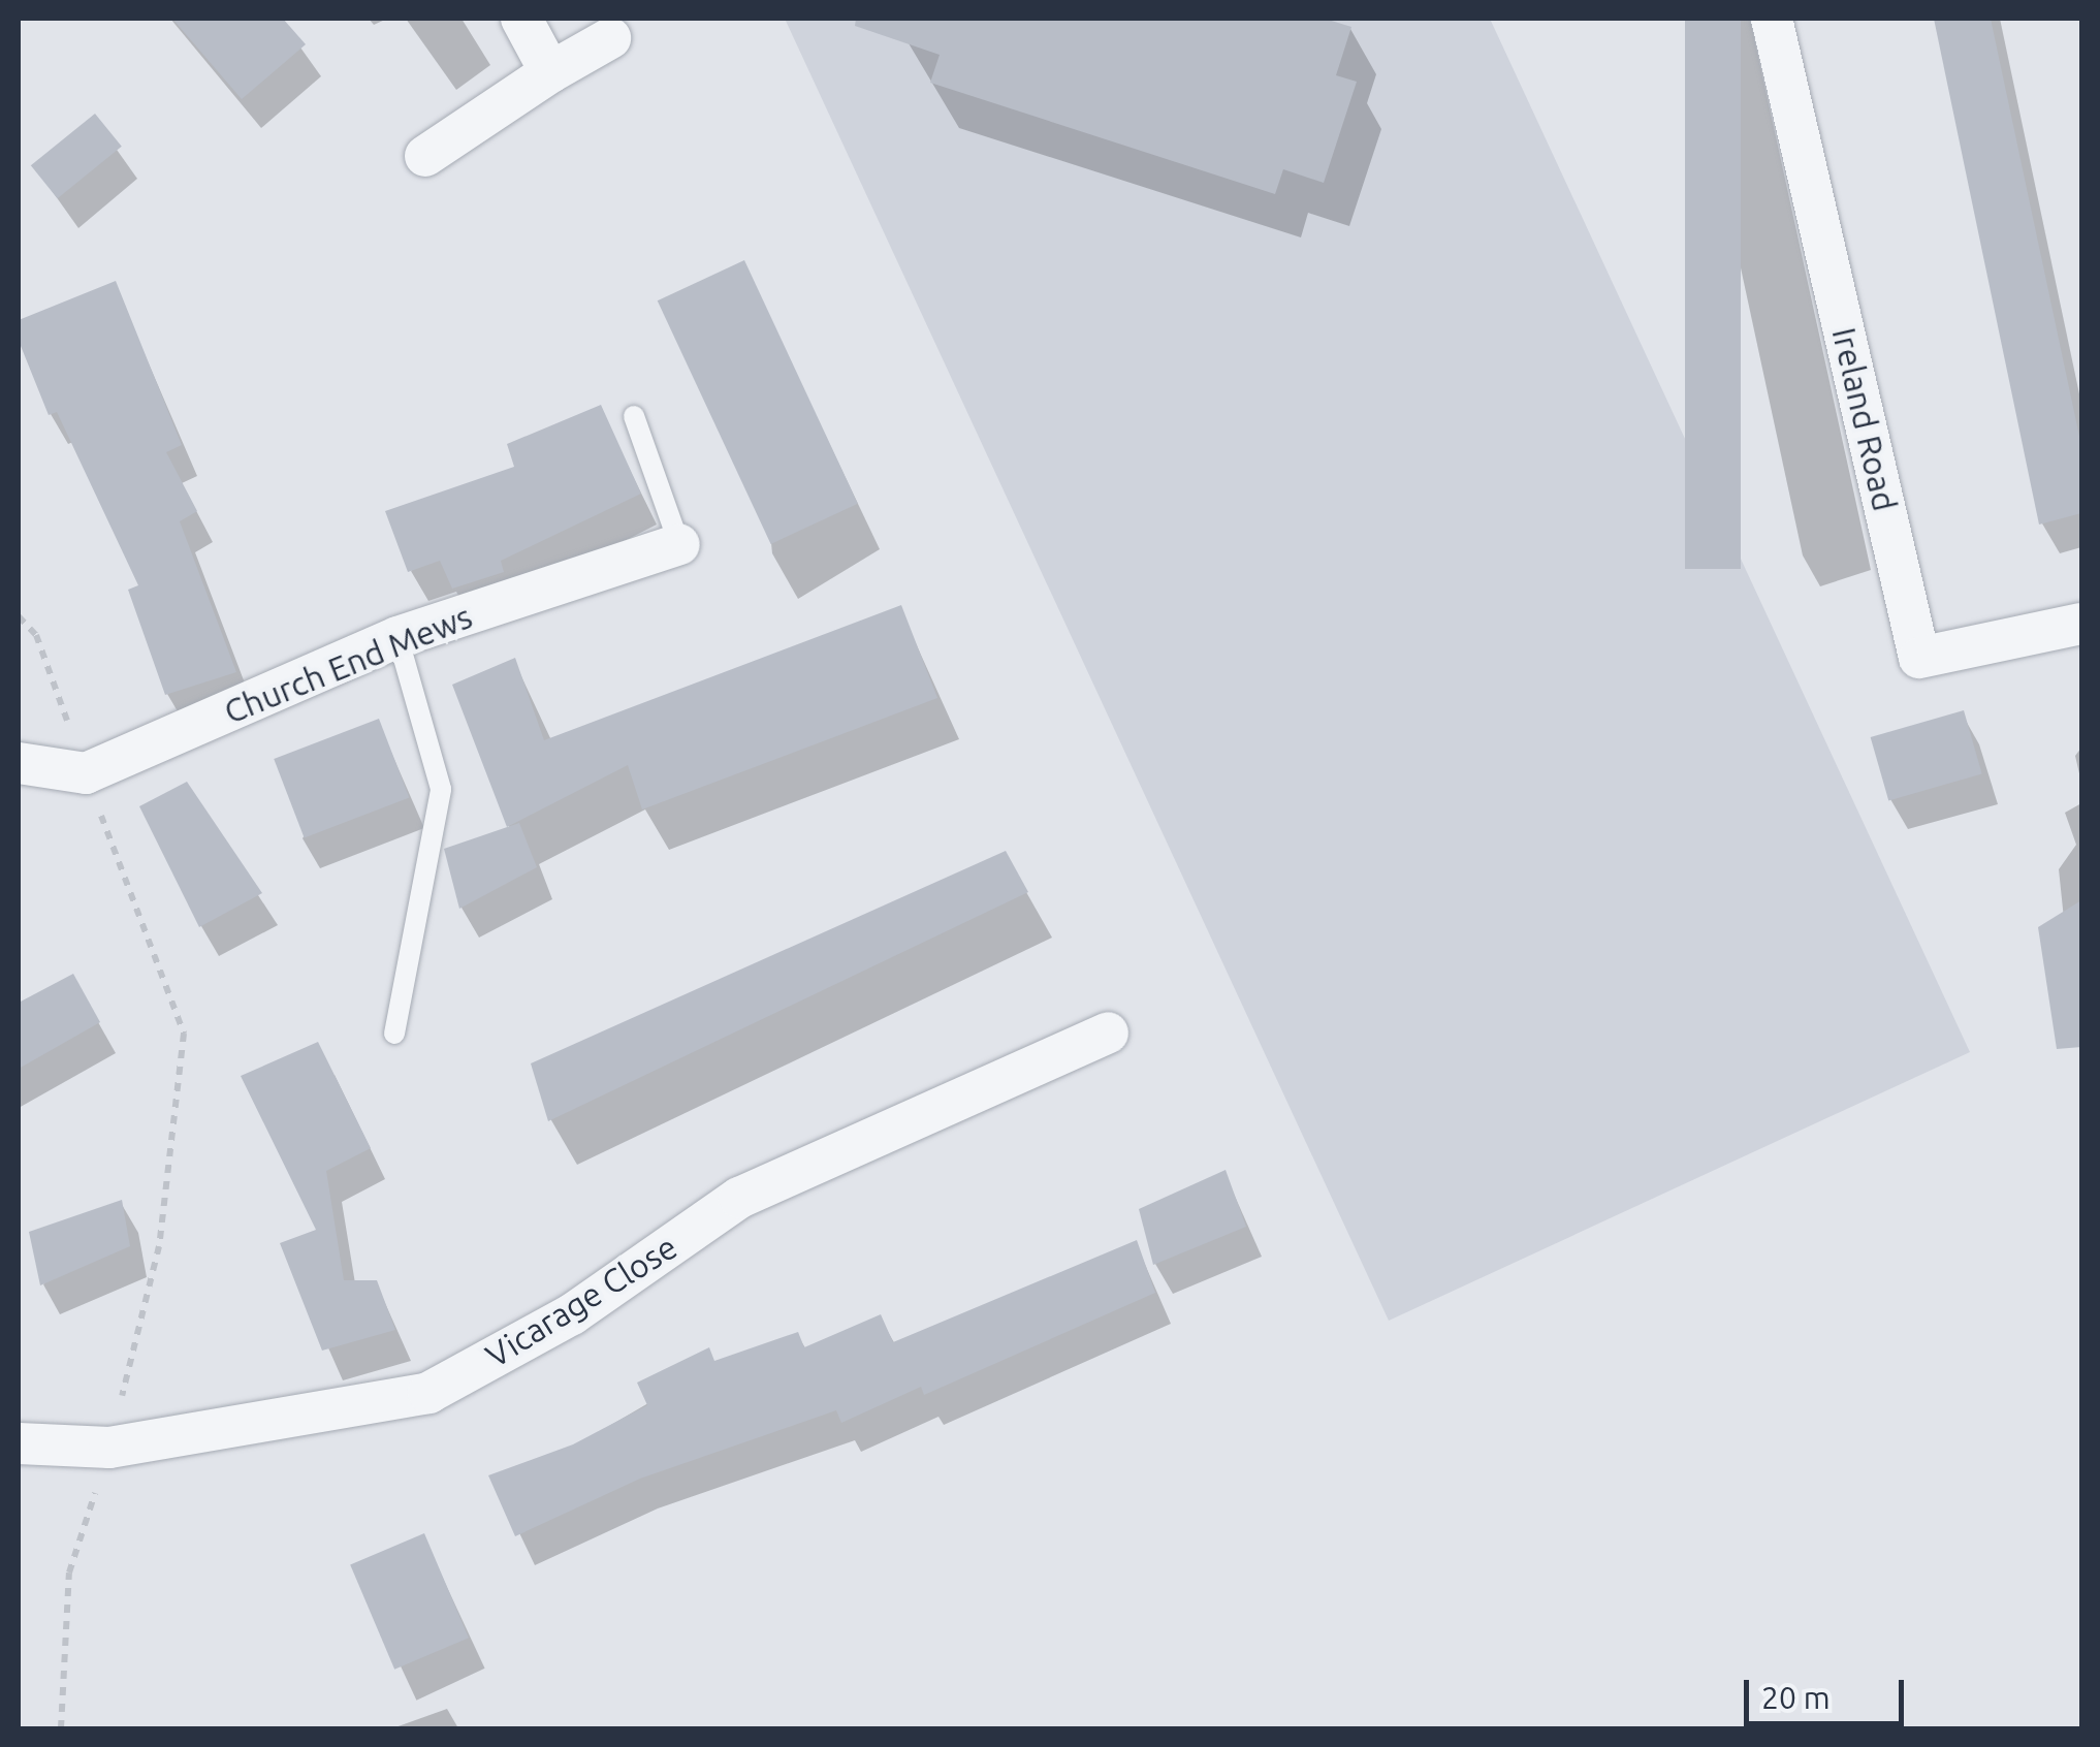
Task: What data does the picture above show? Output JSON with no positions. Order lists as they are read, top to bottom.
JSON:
{
  "streets": {
    "street": ["Ireland Road", "Church End Mews", "Vicarage Close"]
  },
  "scale_bar": "20 m"
}
